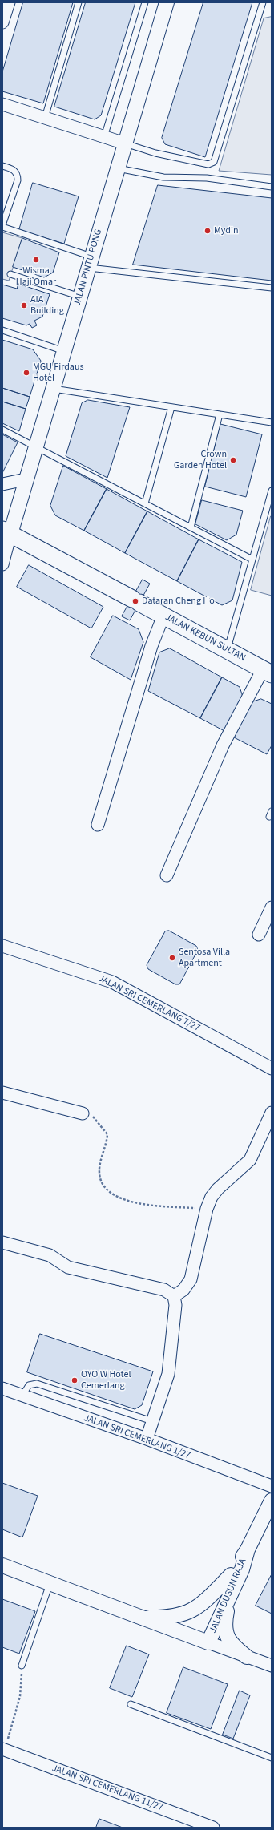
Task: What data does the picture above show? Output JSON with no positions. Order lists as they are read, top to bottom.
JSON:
{
  "streets": {
    "main road": ["JALAN KEBUN SULTAN"],
    "street": [
      "JALAN PINTU PONG",
      "JALAN SRI CEMERLANG 7/27",
      "JALAN SRI CEMERLANG 1/27",
      "JALAN DUSUN RAJA",
      "JALAN SRI CEMERLANG 11/27"
    ]
  },
  "crossings": [
    ["JALAN PINTU PONG", "JALAN KEBUN SULTAN"]
  ],
  "places": [
    "Mydin",
    "Wisma Haji Omar",
    "AIA Building",
    "MGU Firdaus Hotel",
    "Crown Garden Hotel",
    "Dataran Cheng Ho",
    "Sentosa Villa Apartment",
    "OYO W Hotel Cemerlang"
  ]
}
